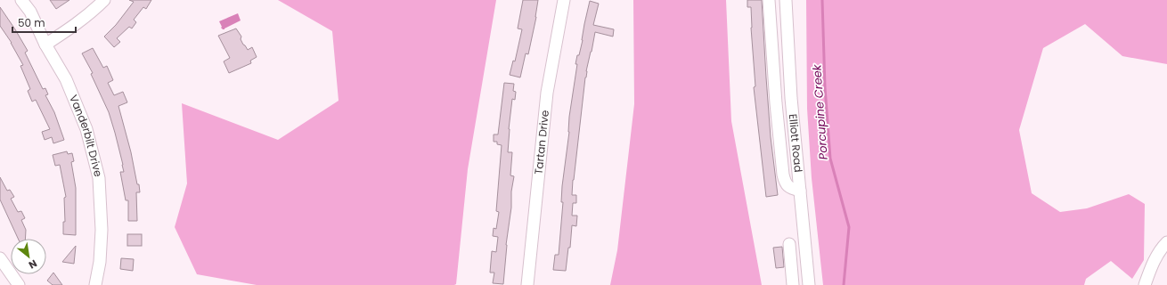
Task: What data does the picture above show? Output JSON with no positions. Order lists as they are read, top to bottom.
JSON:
{
  "streets": {
    "street": ["Vanderbilt Drive", "Tartan Drive", "Elliott Road"]
  },
  "water": ["Porcupine Creek"],
  "scale_bar": "50 m",
  "north": "bottom right"
}
